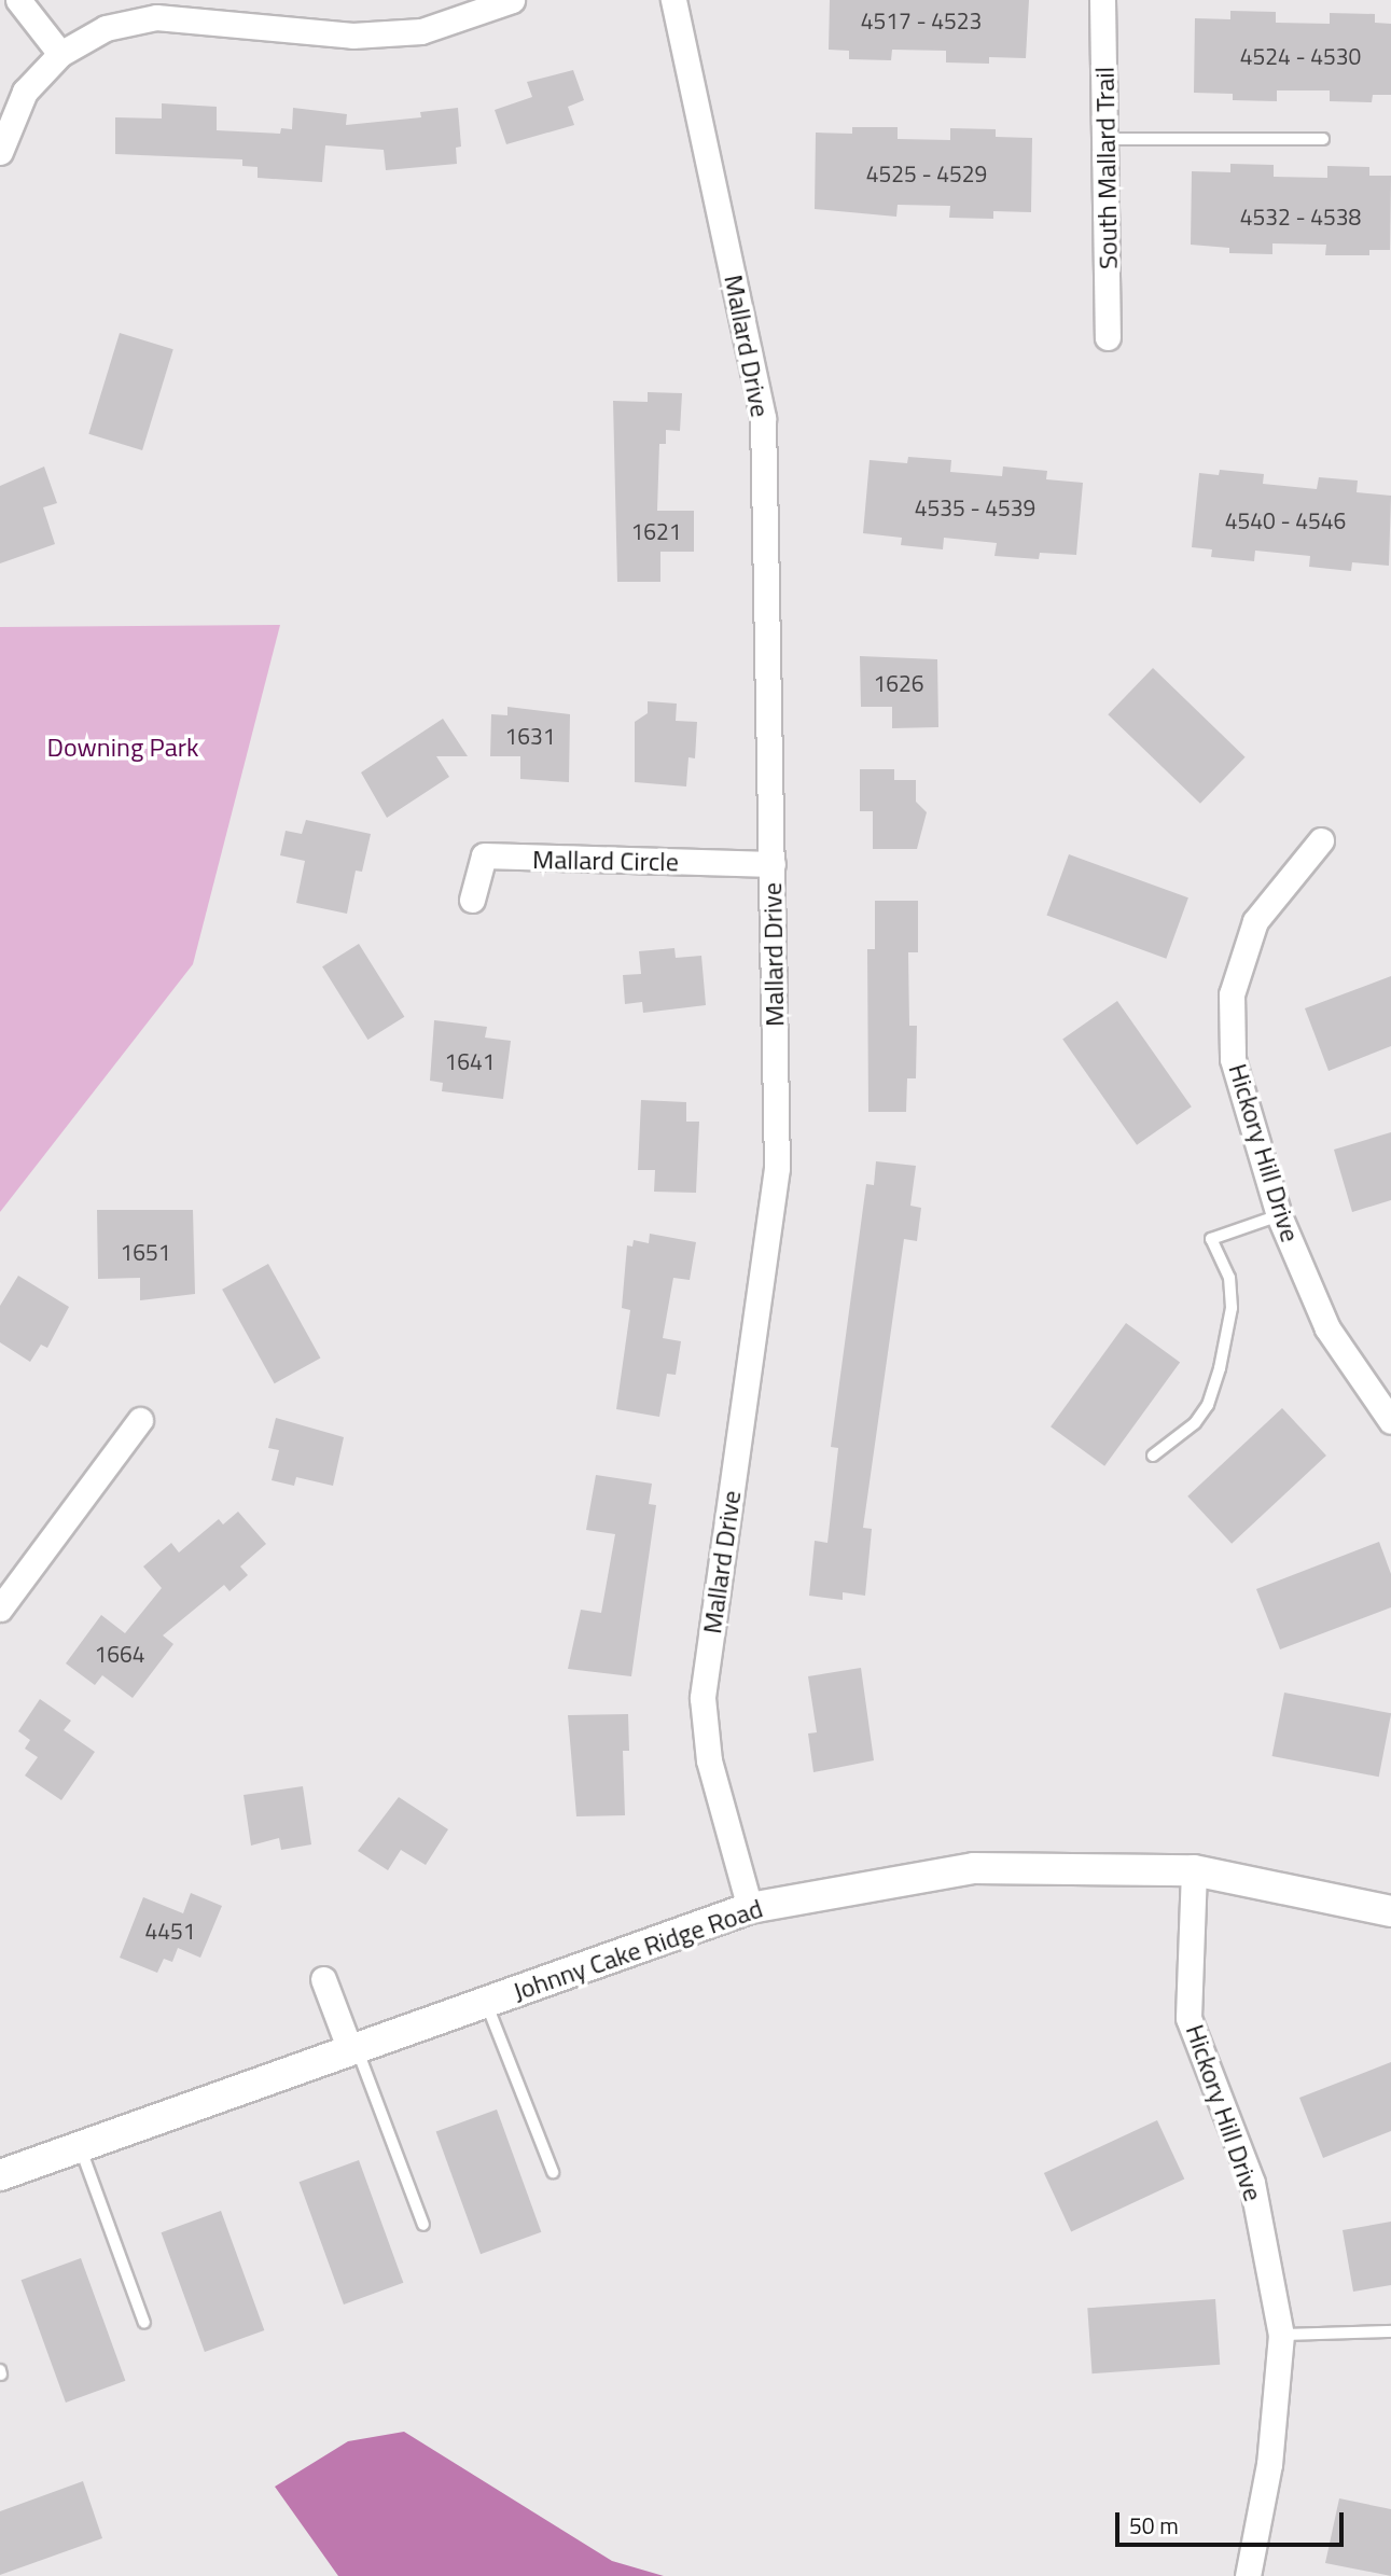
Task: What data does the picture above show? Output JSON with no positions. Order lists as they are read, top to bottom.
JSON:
{
  "streets": {
    "street": [
      "South Mallard Trail",
      "Mallard Drive",
      "Mallard Circle",
      "Hickory Hill Drive",
      "Johnny Cake Ridge Road"
    ]
  },
  "crossings": [
    ["Mallard Drive", "Mallard Circle"],
    ["Mallard Drive", "Johnny Cake Ridge Road"],
    ["Hickory Hill Drive", "Johnny Cake Ridge Road"]
  ],
  "parks": ["Downing Park"],
  "house_numbers": [
    "4517 - 4523",
    "4524 - 4530",
    "4525 - 4529",
    "4532 - 4538",
    "4535 - 4539",
    "4540 - 4546",
    "1621",
    "1626",
    "1631",
    "1641",
    "1651",
    "1664",
    "4451"
  ],
  "scale_bar": "50 m"
}
